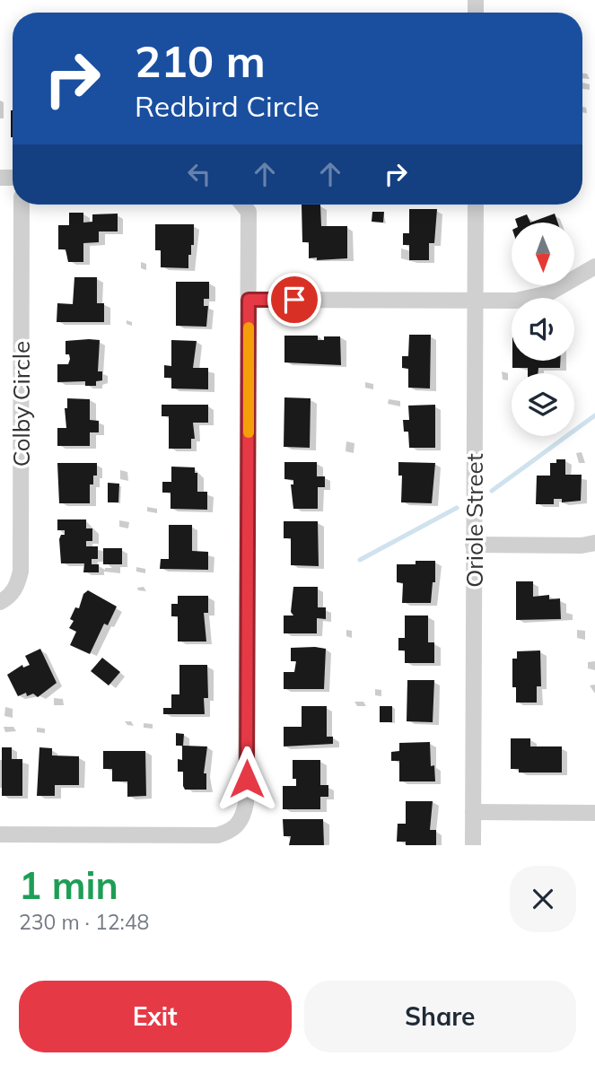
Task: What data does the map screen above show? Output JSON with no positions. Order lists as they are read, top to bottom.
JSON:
{
  "streets": {
    "street": ["Colby Circle", "Oriole Street"]
  },
  "north": "bottom",
  "page": {
    "turn": ["210 m", "Redbird Circle"],
    "heading": ["1 min", "230 m · 12:48"],
    "buttons": ["Exit", "Share"]
  }
}
